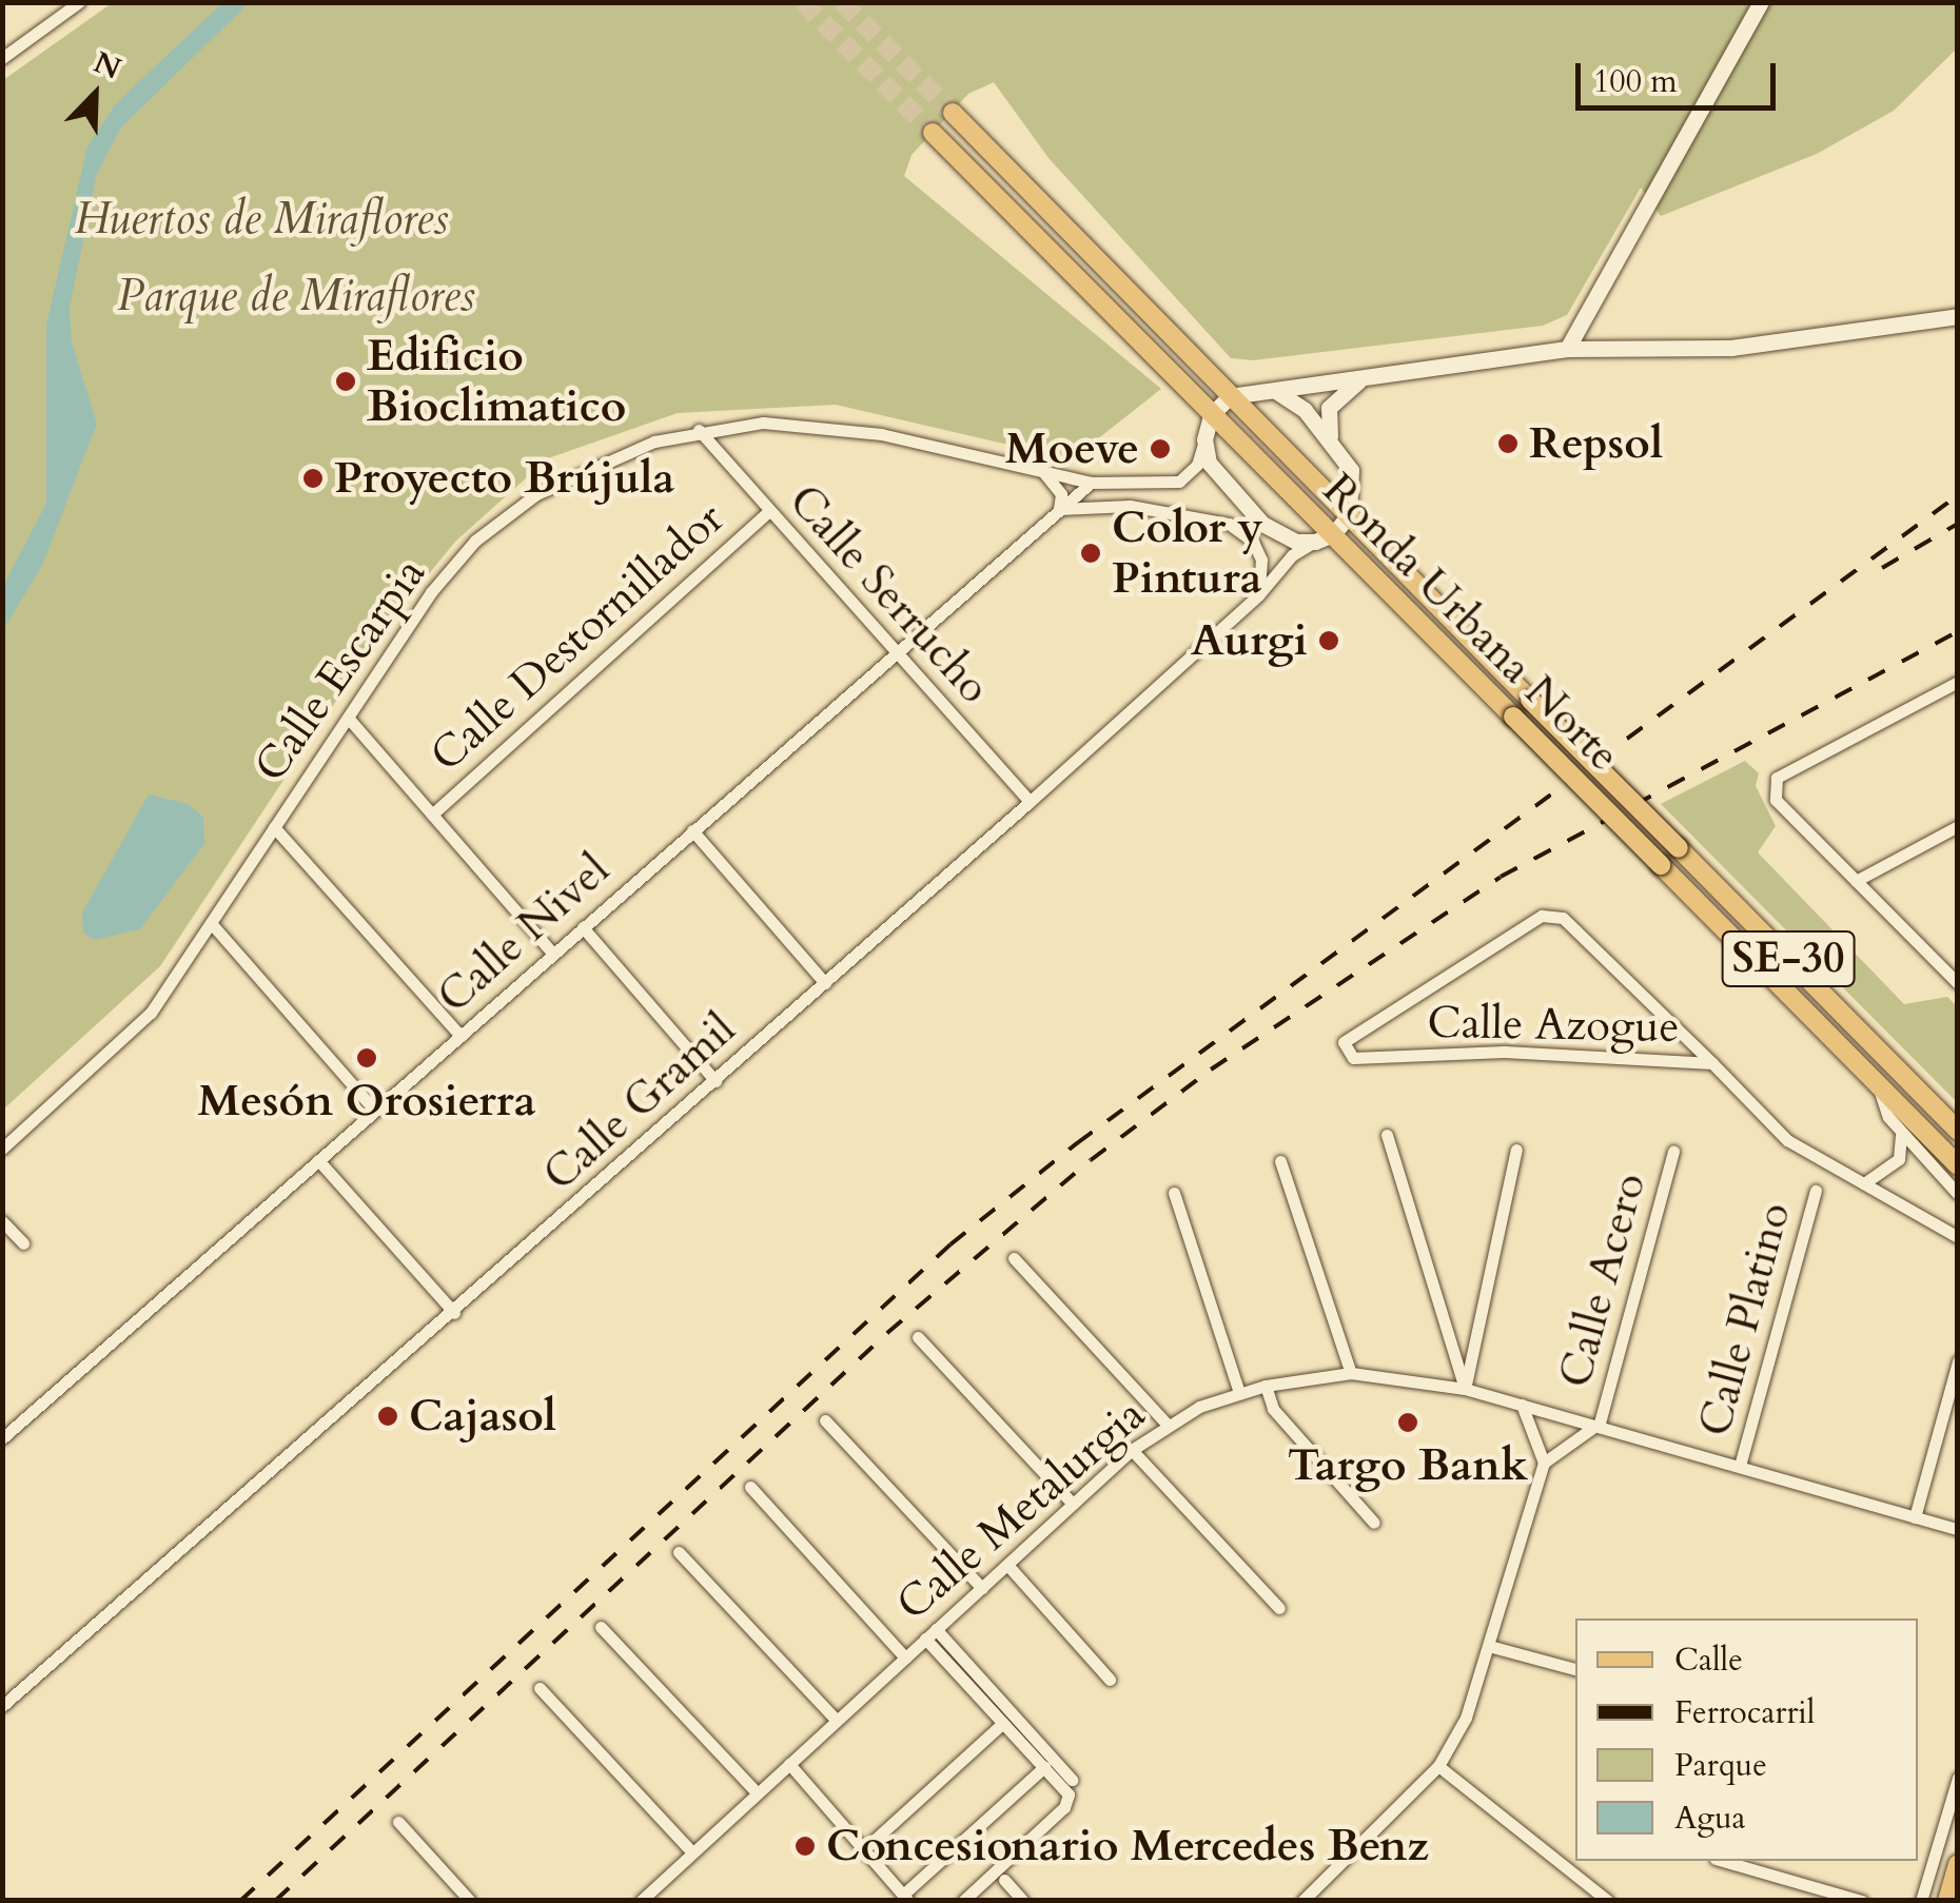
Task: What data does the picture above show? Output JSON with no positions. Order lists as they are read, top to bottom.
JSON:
{
  "streets": {
    "main road": ["Ronda Urbana Norte", "SE-30"],
    "street": [
      "Calle Serrucho",
      "Calle Destornillador",
      "Calle Escarpia",
      "Calle Nivel",
      "Calle Azogue",
      "Calle Gramil",
      "Calle Acero",
      "Calle Platino",
      "Calle Metalurgia"
    ]
  },
  "crossings": [
    ["Calle Serrucho", "Calle Destornillador"],
    ["Calle Serrucho", "Calle Escarpia"],
    ["Calle Serrucho", "Calle Nivel"],
    ["Calle Serrucho", "Calle Gramil"],
    ["Ronda Urbana Norte", "Calle Gramil"],
    ["Calle Escarpia", "Calle Nivel"],
    ["Calle Acero", "Calle Metalurgia"],
    ["Calle Platino", "Calle Metalurgia"]
  ],
  "parks": ["Huertos de Miraflores", "Parque de Miraflores"],
  "places": [
    "Edificio Bioclimatico",
    "Repsol",
    "Moeve",
    "Proyecto Brújula",
    "Color y Pintura",
    "Aurgi",
    "Mesón Orosierra",
    "Cajasol",
    "Targo Bank",
    "Concesionario Mercedes Benz"
  ],
  "legend": [
    "Calle",
    "Ferrocarril",
    "Parque",
    "Agua"
  ],
  "scale_bar": "100 m",
  "north": "top right"
}
